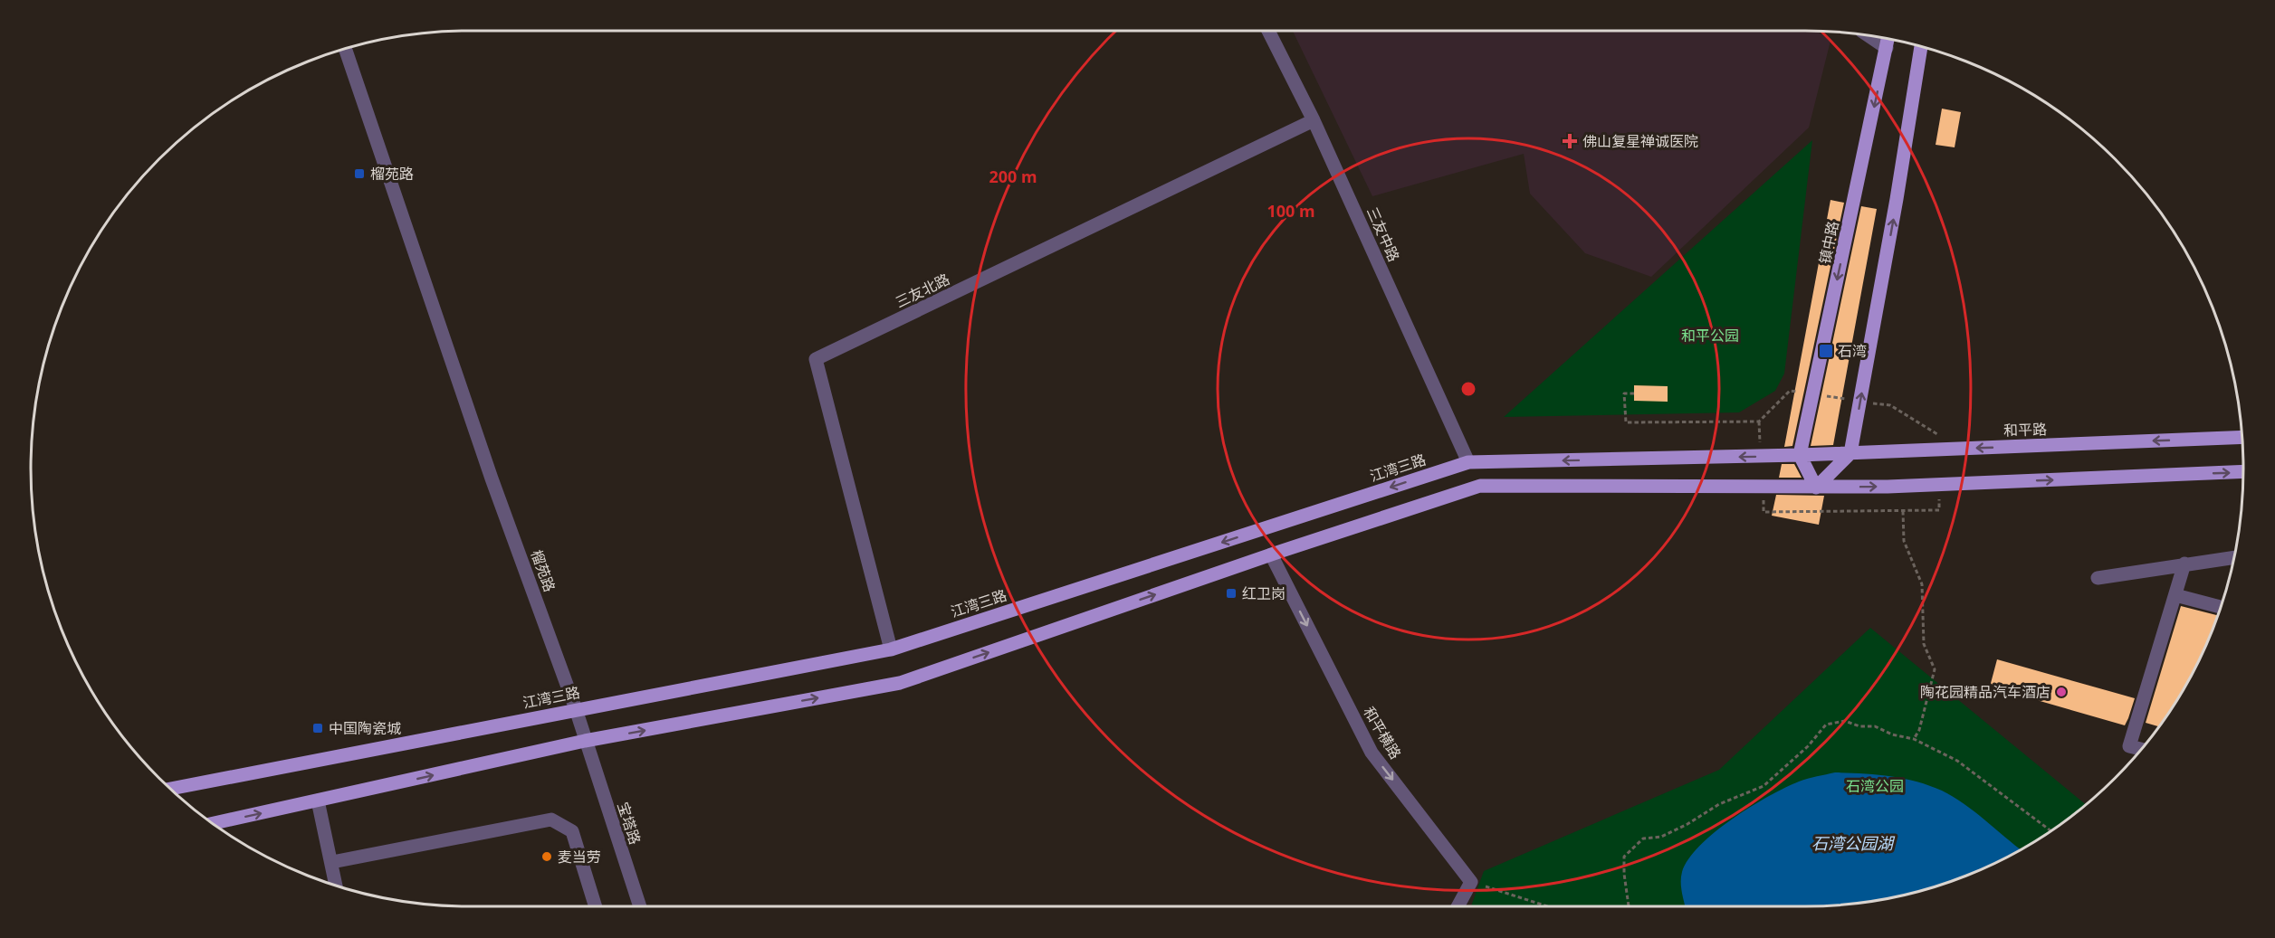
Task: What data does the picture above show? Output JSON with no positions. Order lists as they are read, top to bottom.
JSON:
{
  "streets": {
    "main road": ["镇中路", "和平路", "江湾三路"],
    "street": [
      "三友中路",
      "三友北路",
      "榴苑路",
      "和平横路",
      "宝塔路"
    ]
  },
  "crossings": [
    ["三友中路", "三友北路"],
    ["三友中路", "江湾三路"],
    ["镇中路", "和平路"],
    ["镇中路", "江湾三路"],
    ["三友北路", "江湾三路"],
    ["和平路", "江湾三路"],
    ["江湾三路", "榴苑路"],
    ["榴苑路", "宝塔路"]
  ],
  "one_way": ["和平横路"],
  "water": ["石湾公园湖"],
  "parks": ["和平公园", "石湾公园"],
  "places": {
    "health": ["佛山复星禅诚医院"],
    "transit": [
      "榴苑路",
      "石湾",
      "红卫岗",
      "中国陶瓷城"
    ],
    "other": ["陶花园精品汽车酒店", "麦当劳"]
  },
  "rings": ["200 m", "100 m"]
}
